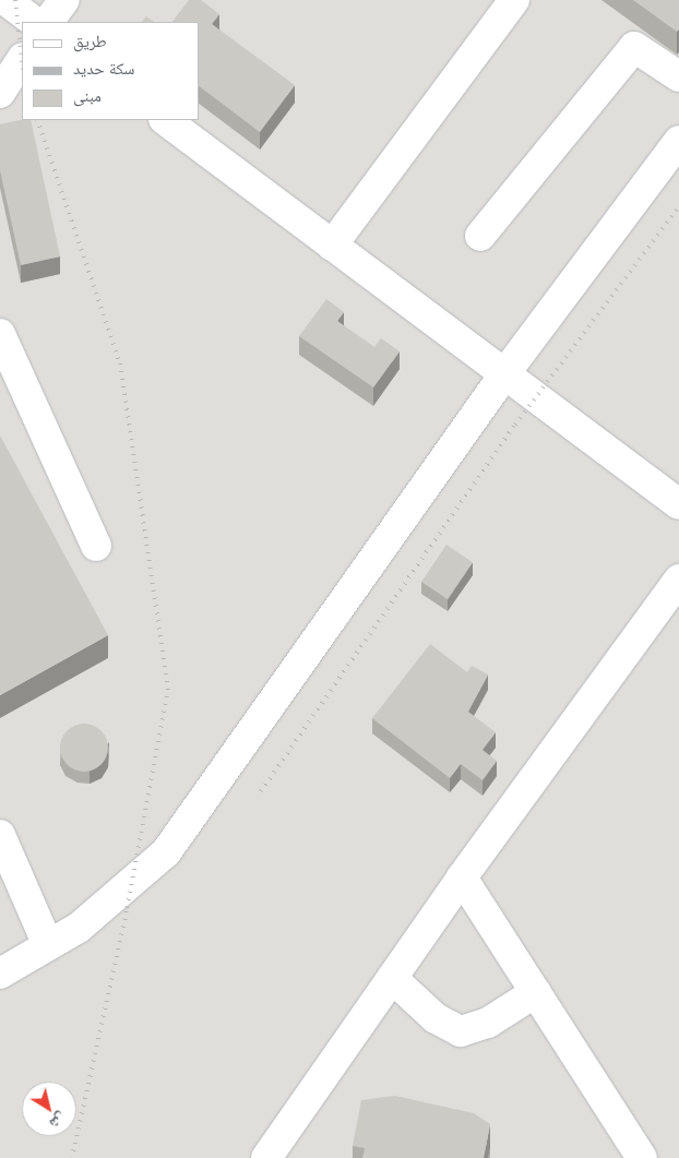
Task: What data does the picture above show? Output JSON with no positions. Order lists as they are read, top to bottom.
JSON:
{
  "legend": ["طريق", "سكة حديد", "مبنى"],
  "north": "bottom right"
}
